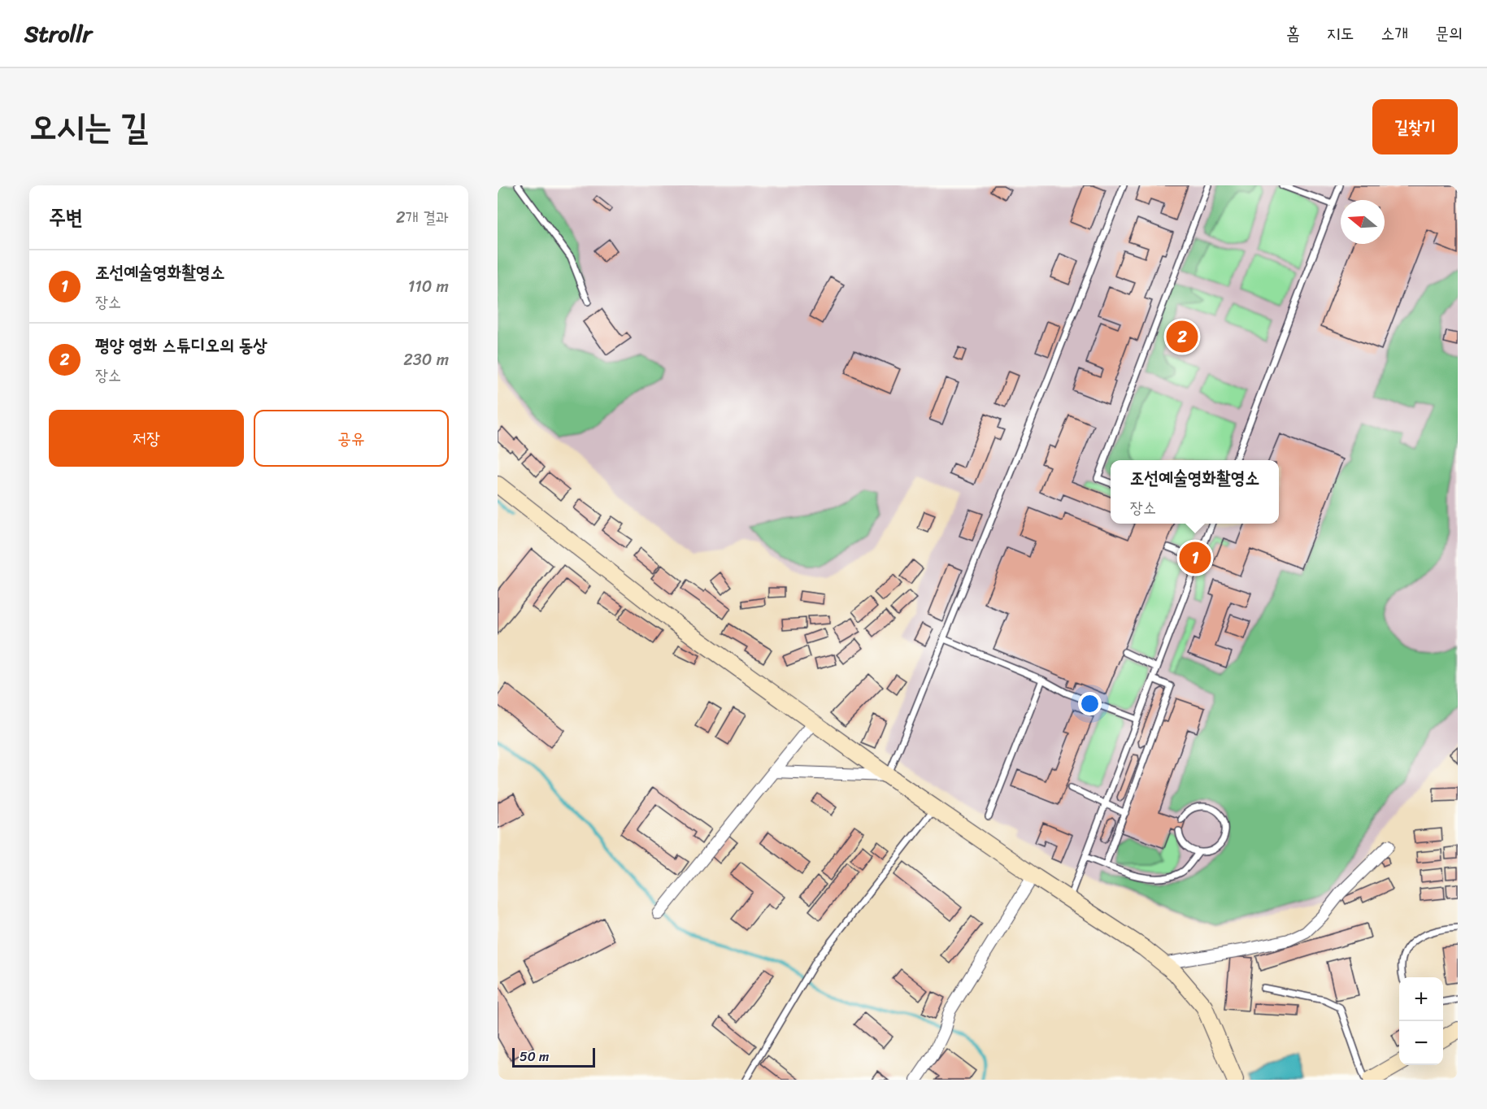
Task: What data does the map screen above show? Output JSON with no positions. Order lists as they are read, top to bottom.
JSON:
{
  "scale_bar": "50 m",
  "north": "left",
  "page": {
    "header": "Strollr",
    "nav": [
      "홈",
      "지도",
      "소개",
      "문의"
    ],
    "title": "오시는 길",
    "buttons": [
      "길찾기",
      ["저장", "공유"]
    ],
    "heading": ["주변", "2개 결과"],
    "list": [
      {
        "mark": "1",
        "name": "조선예술영화촬영소",
        "note": "장소",
        "value": "110 m"
      },
      {
        "mark": "2",
        "name": "평양 영화 스튜디오의 동상",
        "note": "장소",
        "value": "230 m"
      }
    ],
    "pins": ["2", "1"],
    "popup": ["조선예술영화촬영소", "장소"],
    "map_buttons": ["+", "−"],
    "scale": "50 m"
  }
}
